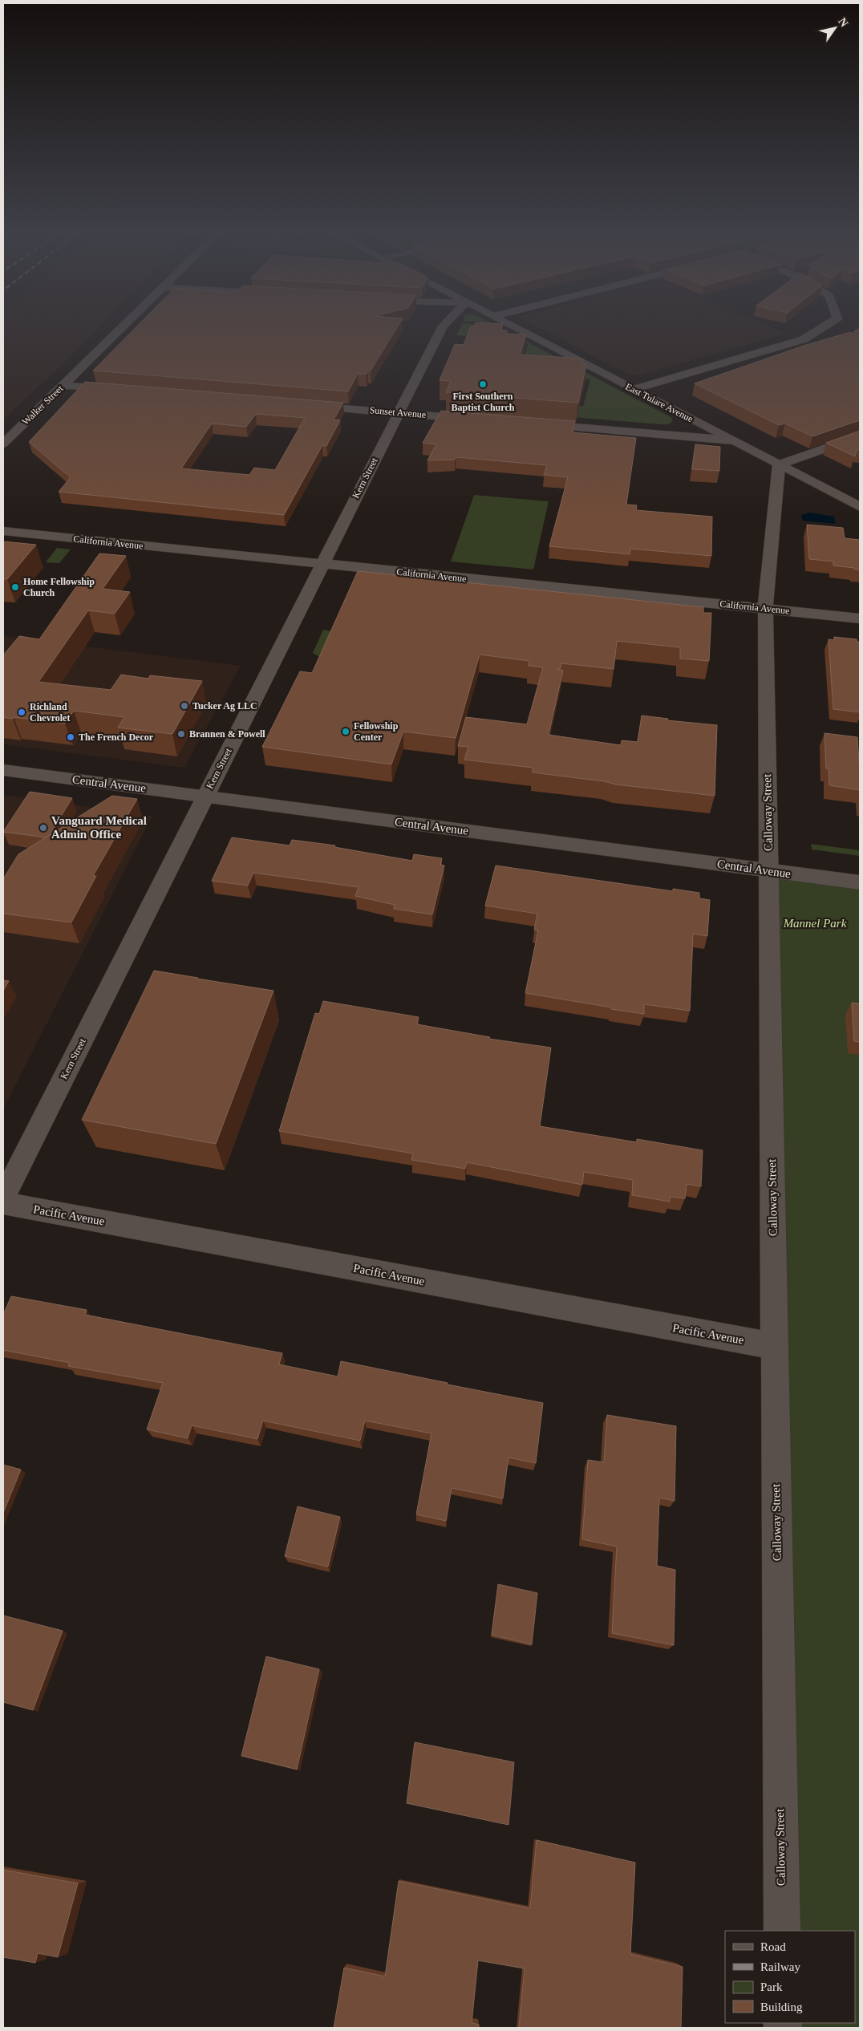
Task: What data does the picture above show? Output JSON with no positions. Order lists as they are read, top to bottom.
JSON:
{
  "streets": {
    "street": [
      "East Tulare Avenue",
      "Walker Street",
      "Sunset Avenue",
      "Kern Street",
      "California Avenue",
      "Central Avenue",
      "Calloway Street",
      "Pacific Avenue"
    ]
  },
  "crossings": [
    ["East Tulare Avenue", "Calloway Street"],
    ["Sunset Avenue", "Kern Street"],
    ["Kern Street", "California Avenue"],
    ["Kern Street", "Central Avenue"],
    ["California Avenue", "Calloway Street"],
    ["Central Avenue", "Calloway Street"],
    ["Calloway Street", "Pacific Avenue"]
  ],
  "parks": ["Mannel Park"],
  "places": [
    "First Southern Baptist Church",
    "Home Fellowship Church",
    "Tucker Ag LLC",
    "Richland Chevrolet",
    "Fellowship Center",
    "Brannen & Powell",
    "The French Decor",
    "Vanguard Medical Admin Office"
  ],
  "legend": [
    "Road",
    "Railway",
    "Park",
    "Building"
  ],
  "north": "top right"
}
